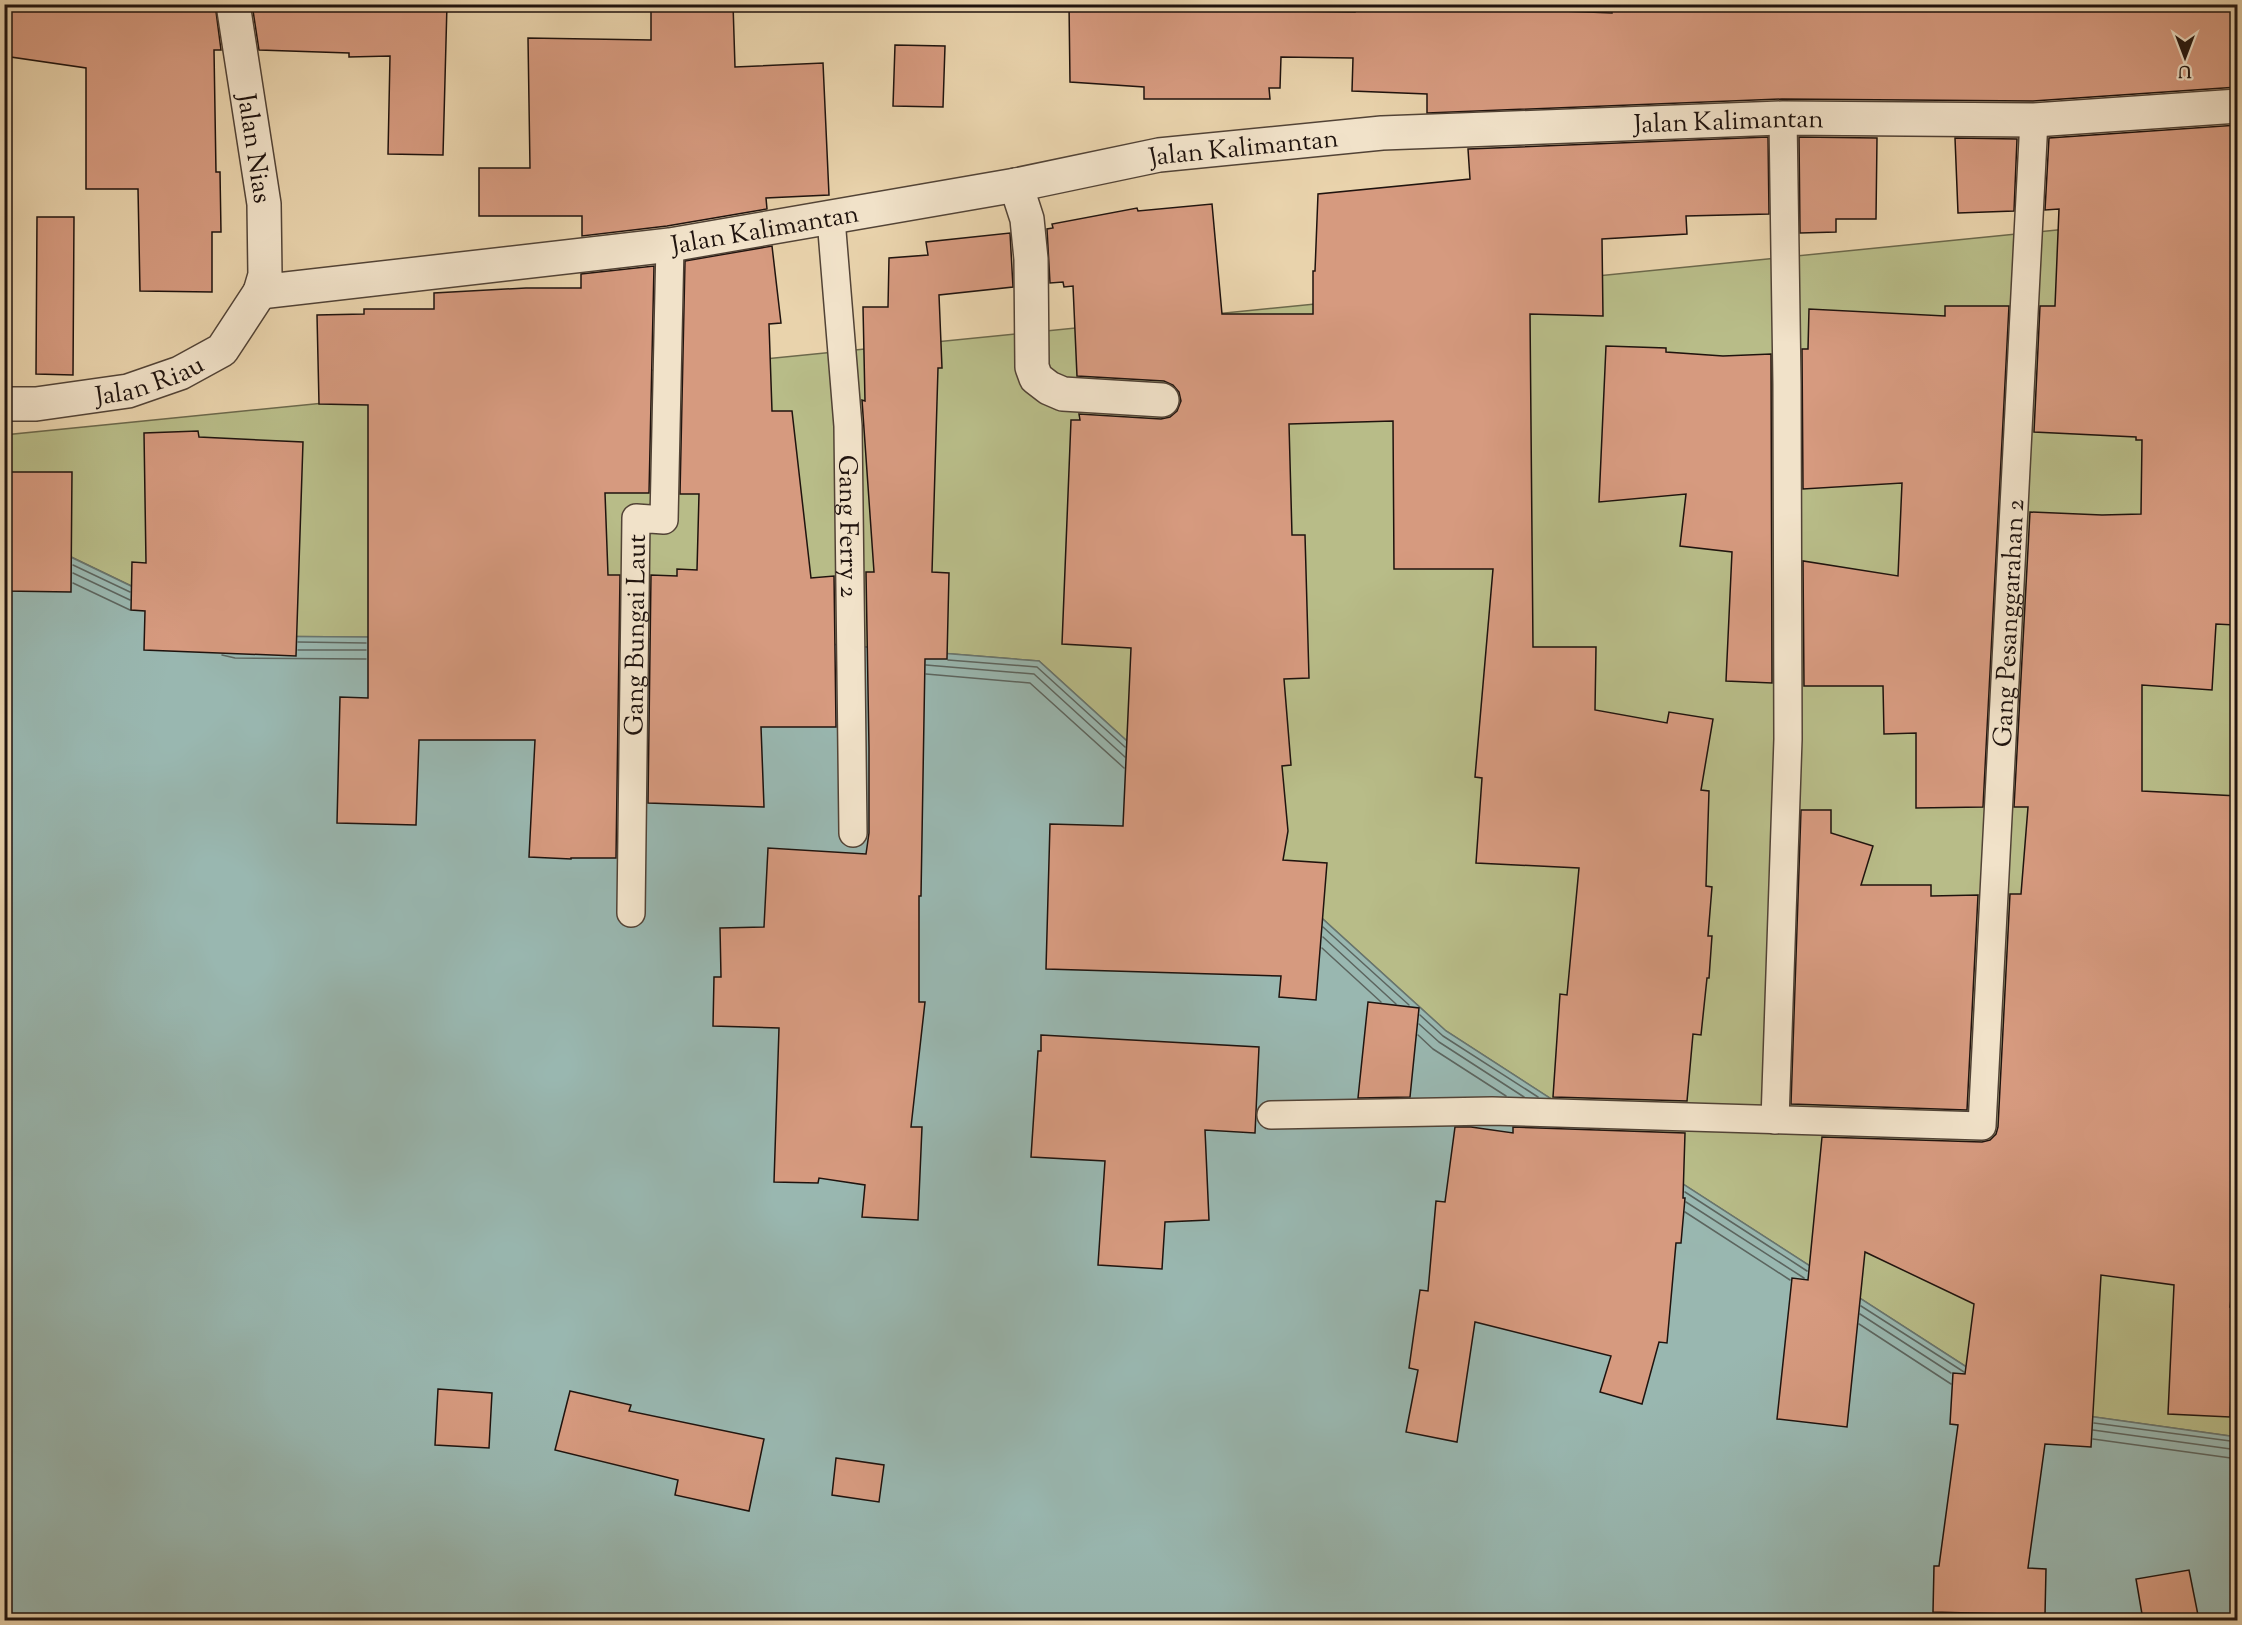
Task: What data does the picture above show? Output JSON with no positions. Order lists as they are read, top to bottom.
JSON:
{
  "streets": {
    "street": ["Jalan Kalimantan", "Jalan Nias", "Jalan Riau"],
    "lane": ["Gang Ferry 2", "Gang Pesanggarahan 2", "Gang Bungai Laut"]
  },
  "crossings": [
    ["Jalan Kalimantan", "Jalan Nias"],
    ["Jalan Kalimantan", "Jalan Riau"],
    ["Jalan Kalimantan", "Gang Ferry 2"],
    ["Jalan Kalimantan", "Gang Pesanggarahan 2"],
    ["Jalan Kalimantan", "Gang Bungai Laut"],
    ["Jalan Nias", "Jalan Riau"]
  ],
  "north": "bottom"
}
